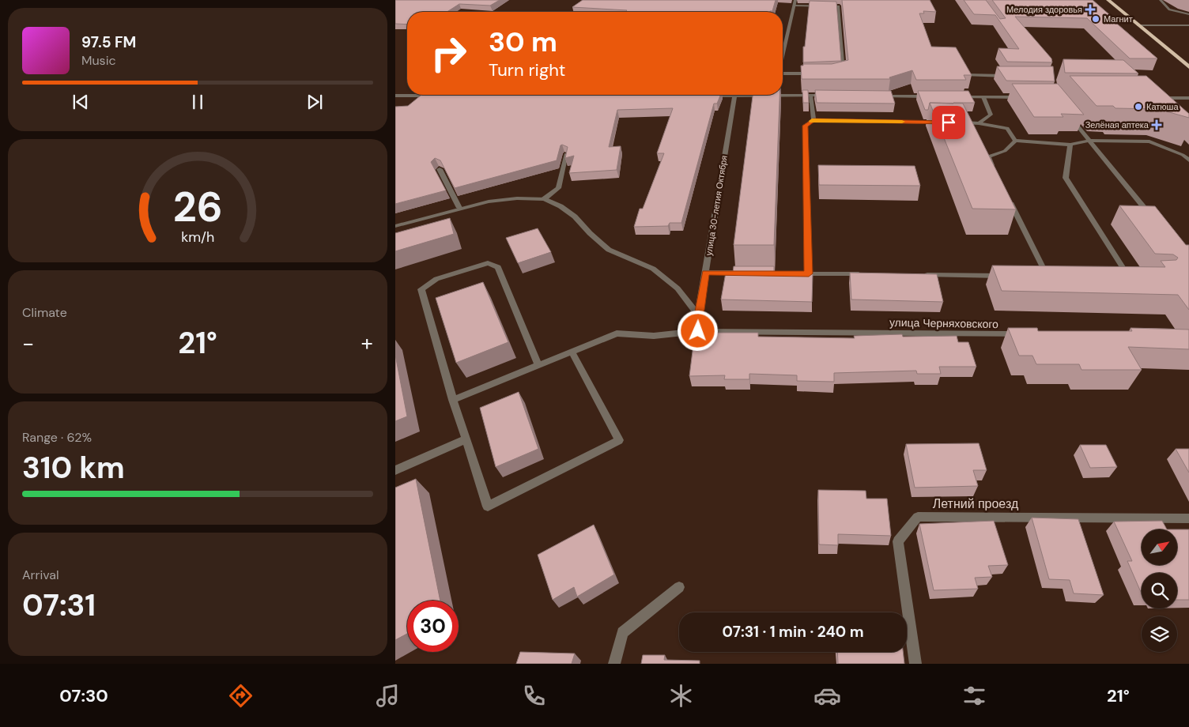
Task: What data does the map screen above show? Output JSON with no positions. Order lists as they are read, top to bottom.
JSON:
{
  "streets": {
    "street": ["улица 30-летия Октября", "улица Черняховского", "Летний проезд"]
  },
  "crossings": [
    ["улица 30-летия Октября", "улица Черняховского"]
  ],
  "places": {
    "health": ["Мелодия здоровья", "Зелёная аптека"],
    "other": ["Магнит", "Катюша"]
  },
  "north": "top right",
  "page": {
    "turn": ["30 m", "Turn right"],
    "song": ["97.5 FM", "Music"],
    "tile": [
      "Climate",
      ["Range · 62%", "310 km"],
      ["Arrival", "07:31"]
    ],
    "heat": ["−", "21°", "+"],
    "limit": "30",
    "trip": "07:31 · 1 min · 240 m",
    "tabs": ["07:30", "21°"],
    "gauge": ["26", "km/h"]
  }
}
